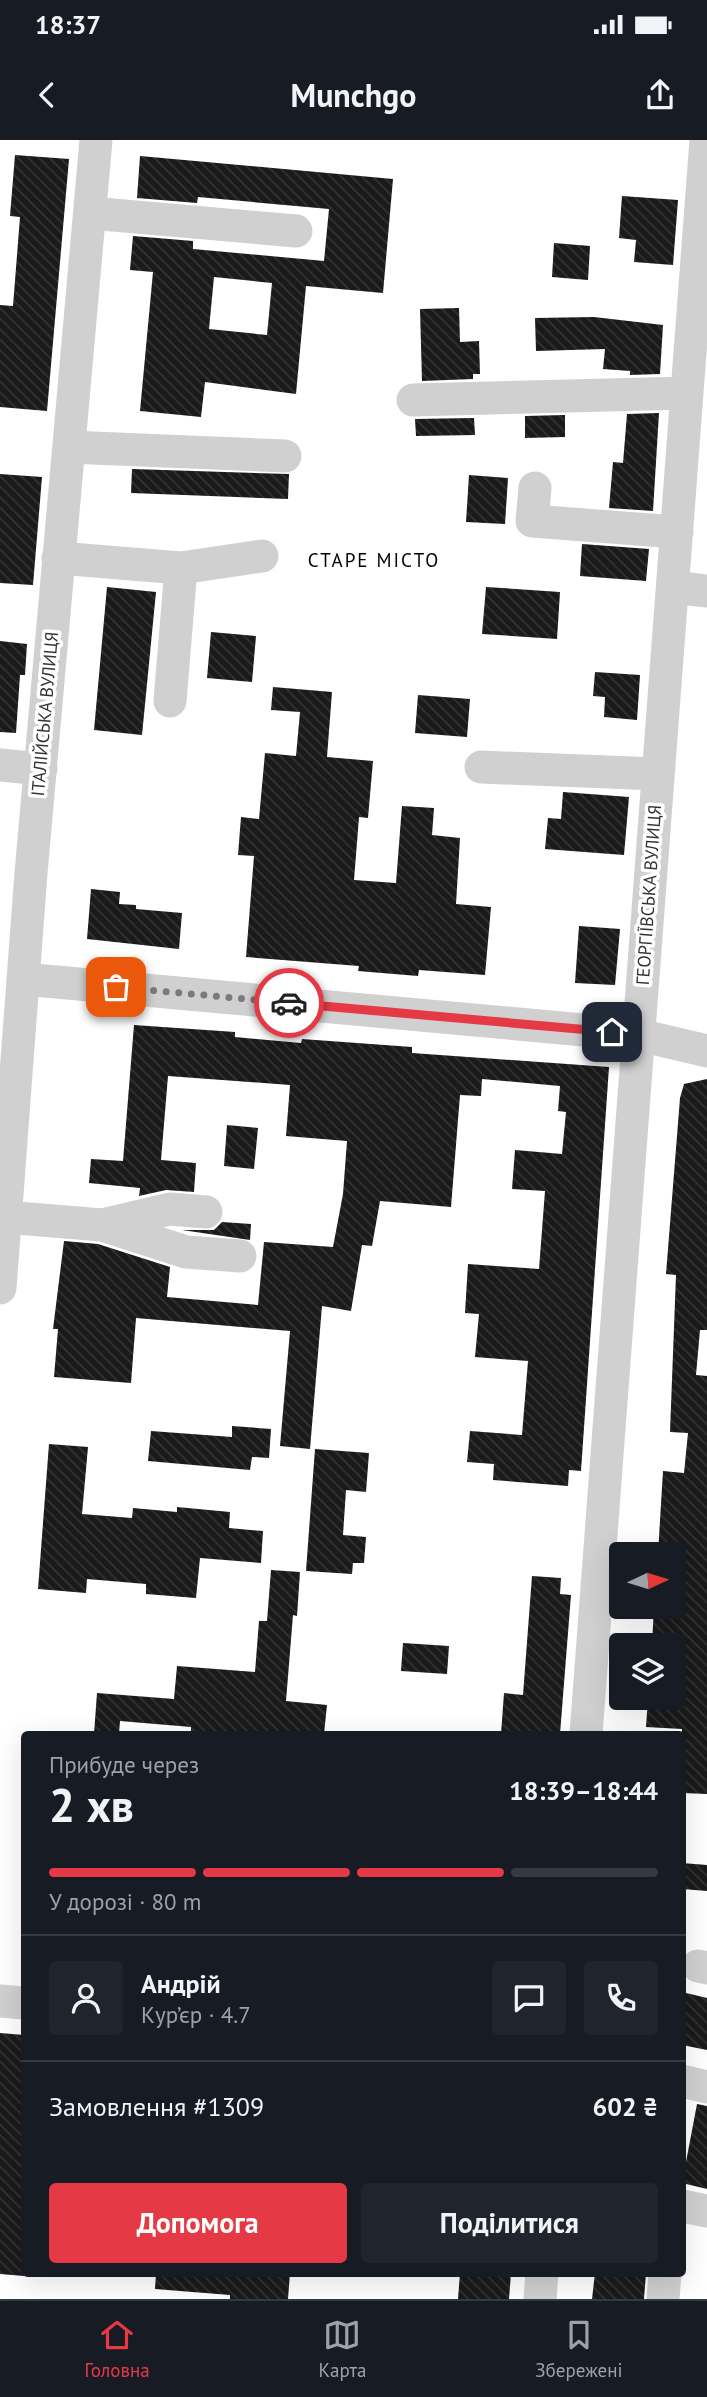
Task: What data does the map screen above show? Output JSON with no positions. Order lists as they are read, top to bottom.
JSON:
{
  "streets": {
    "street": ["ІТАЛІЙСЬКА ВУЛИЦЯ", "ГЕОРГІЇВСЬКА ВУЛИЦЯ"]
  },
  "districts": ["СТАРЕ МІСТО"],
  "north": "right",
  "page": {
    "status": "18:37",
    "header": "Munchgo",
    "heading": ["2 хв", "Прибуде через", "18:39–18:44"],
    "panel": [
      "Андрій",
      "Кур’єр · 4.7",
      "Замовлення #1309",
      "602 ₴"
    ],
    "bar": "У дорозі · 80 m",
    "buttons": ["Допомога", "Поділитися"],
    "tabs": ["Головна", "Карта", "Збережені"]
  }
}
